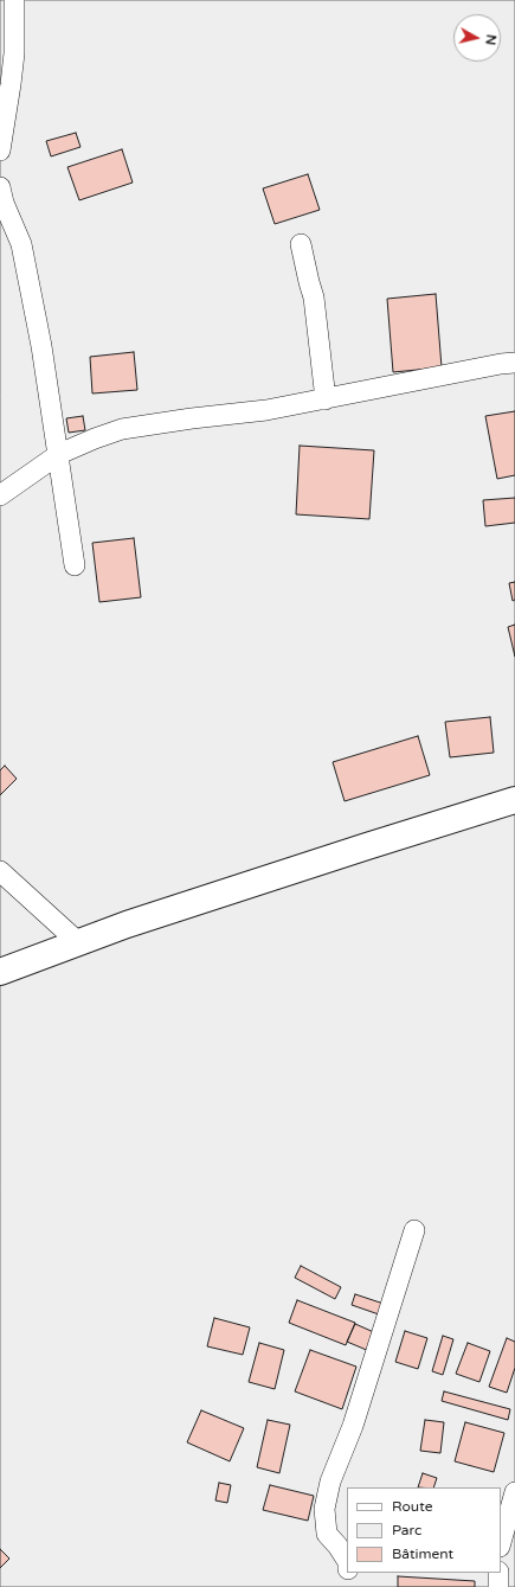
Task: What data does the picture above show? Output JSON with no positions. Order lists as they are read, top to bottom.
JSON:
{
  "legend": ["Route", "Parc", "Bâtiment"],
  "north": "right"
}
